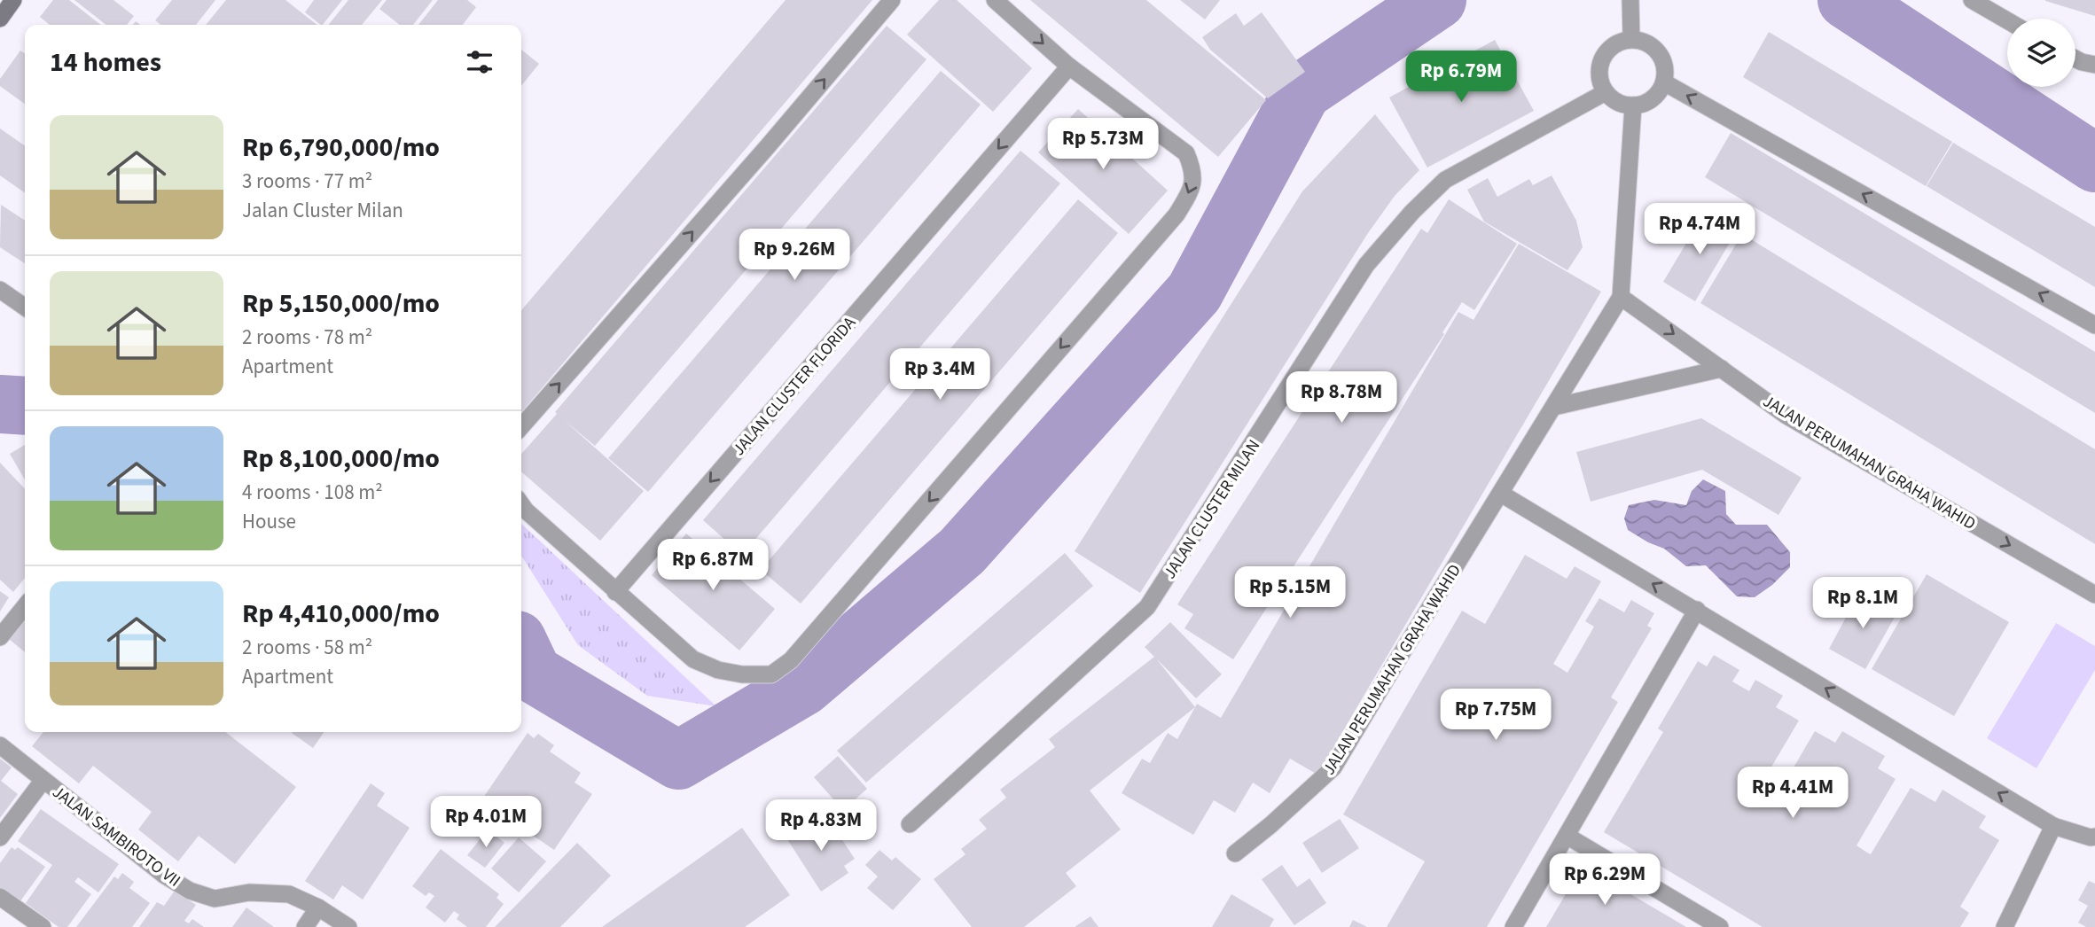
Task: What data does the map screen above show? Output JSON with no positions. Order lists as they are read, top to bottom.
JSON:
{
  "streets": {
    "street": [
      "JALAN CLUSTER FLORIDA",
      "JALAN PERUMAHAN GRAHA WAHID",
      "JALAN CLUSTER MILAN",
      "JALAN SAMBIROTO VII"
    ]
  },
  "crossings": [
    ["JALAN PERUMAHAN GRAHA WAHID", "JALAN CLUSTER MILAN"]
  ],
  "one_way": ["JALAN CLUSTER FLORIDA", "JALAN PERUMAHAN GRAHA WAHID"],
  "page": {
    "heading": "14 homes",
    "price": [
      "Rp 6.79M",
      "Rp 5.73M",
      "Rp 4.74M",
      "Rp 9.26M",
      "Rp 3.4M",
      "Rp 8.78M",
      "Rp 6.87M",
      "Rp 5.15M",
      "Rp 8.1M",
      "Rp 7.75M",
      "Rp 4.41M",
      "Rp 4.01M",
      "Rp 4.83M",
      "Rp 6.29M"
    ],
    "list": [
      {
        "name": "Rp 6,790,000/mo",
        "note": "3 rooms · 77 m² · Jalan Cluster Milan"
      },
      {
        "name": "Rp 5,150,000/mo",
        "note": "2 rooms · 78 m² · Apartment"
      },
      {
        "name": "Rp 8,100,000/mo",
        "note": "4 rooms · 108 m² · House"
      },
      {
        "name": "Rp 4,410,000/mo",
        "note": "2 rooms · 58 m² · Apartment"
      }
    ]
  }
}
